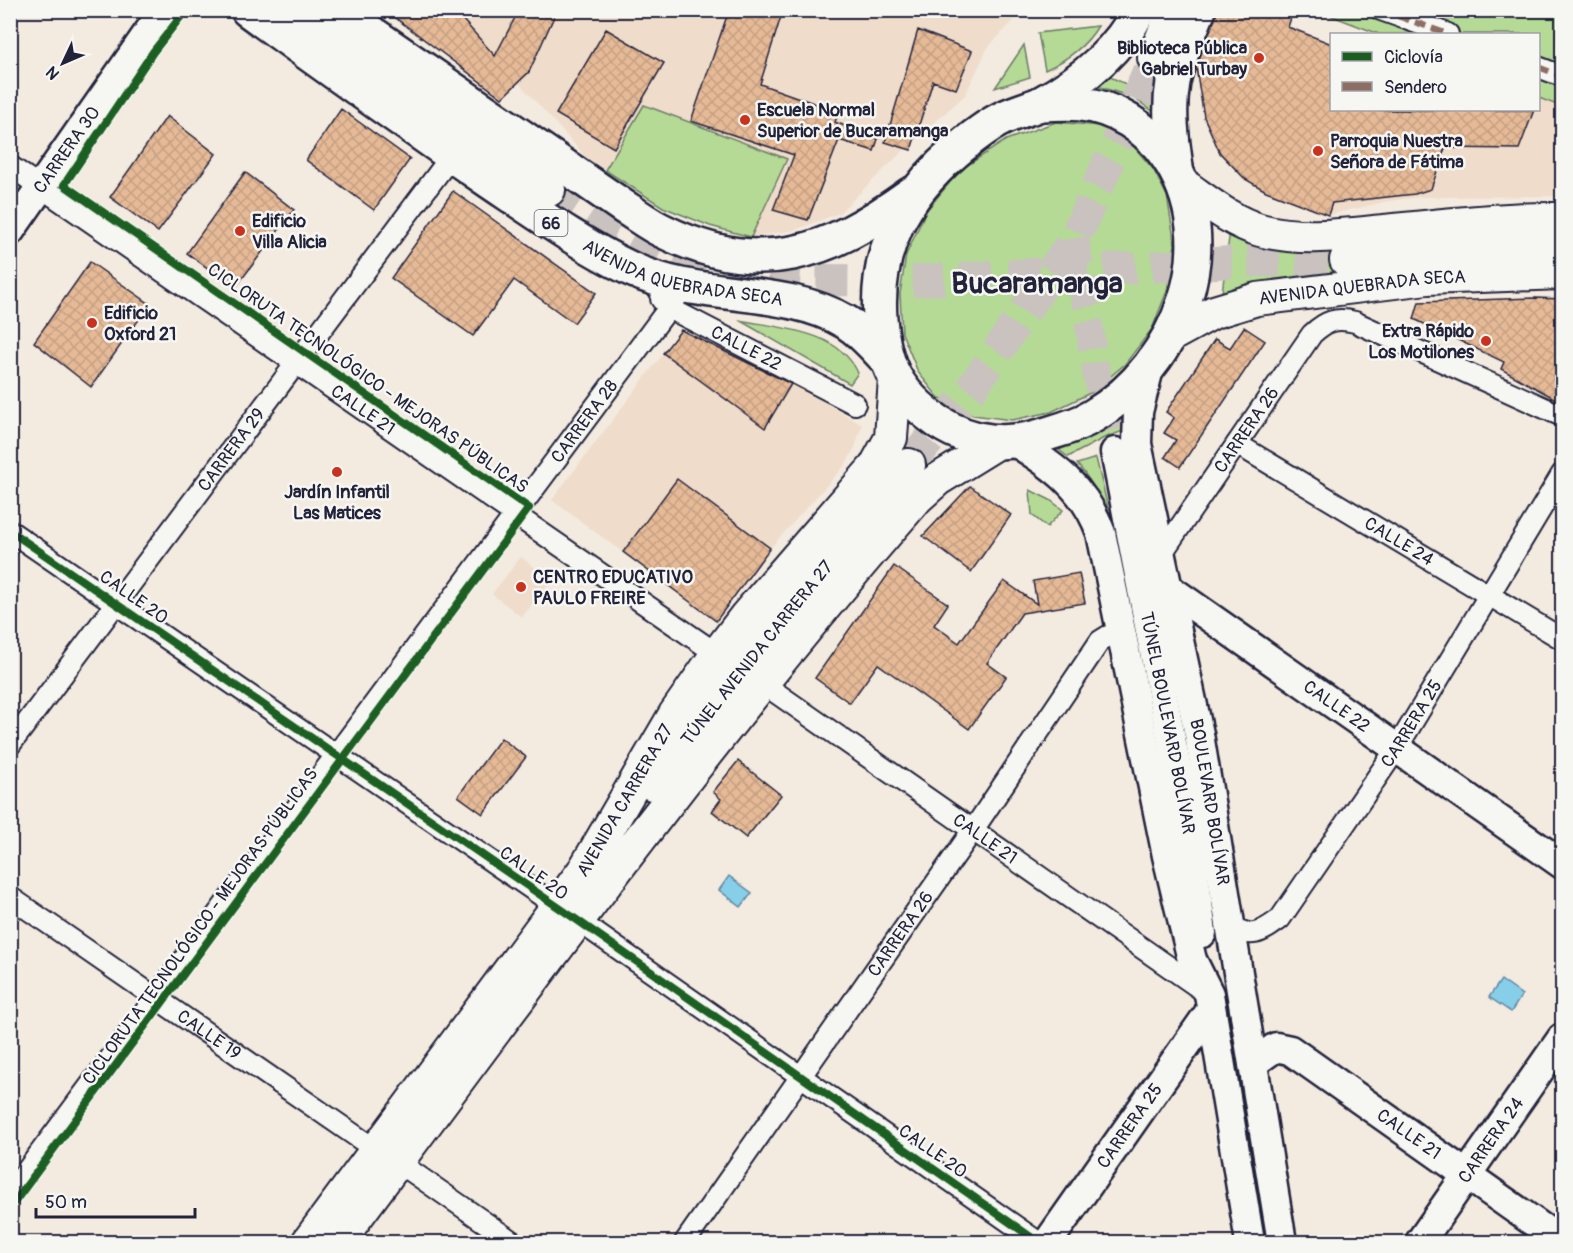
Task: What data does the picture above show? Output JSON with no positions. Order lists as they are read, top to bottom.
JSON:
{
  "streets": {
    "highway": ["66", "AVENIDA QUEBRADA SECA"],
    "main road": [
      "CARRERA 30",
      "CALLE 22",
      "CALLE 21",
      "TÚNEL AVENIDA CARRERA 27",
      "TÚNEL BOULEVARD BOLÍVAR",
      "CARRERA 25",
      "AVENIDA CARRERA 27",
      "BOULEVARD BOLÍVAR",
      "CARRERA 24"
    ],
    "street": [
      "CARRERA 28",
      "CARRERA 26",
      "CARRERA 29",
      "CALLE 24",
      "CALLE 20",
      "CALLE 19"
    ],
    "cycle path": ["CICLORUTA TECNOLÓGICO - MEJORAS PÚBLICAS"]
  },
  "crossings": [
    ["CARRERA 30", "CALLE 21"],
    ["AVENIDA QUEBRADA SECA", "CALLE 22"],
    ["AVENIDA QUEBRADA SECA", "CARRERA 28"],
    ["AVENIDA QUEBRADA SECA", "CARRERA 29"],
    ["AVENIDA QUEBRADA SECA", "AVENIDA CARRERA 27"],
    ["CALLE 22", "CARRERA 28"],
    ["CALLE 22", "CARRERA 25"],
    ["CALLE 22", "BOULEVARD BOLÍVAR"],
    ["CALLE 21", "CARRERA 28"],
    ["CALLE 21", "CARRERA 26"],
    ["CALLE 21", "CARRERA 29"],
    ["CALLE 21", "TÚNEL BOULEVARD BOLÍVAR"],
    ["CALLE 21", "CARRERA 25"],
    ["CALLE 21", "AVENIDA CARRERA 27"],
    ["CALLE 21", "BOULEVARD BOLÍVAR"],
    ["CALLE 21", "CARRERA 24"],
    ["CARRERA 28", "CALLE 20"],
    ["CARRERA 28", "CALLE 19"],
    ["CARRERA 26", "CALLE 24"],
    ["CARRERA 26", "CALLE 20"],
    ["CARRERA 26", "BOULEVARD BOLÍVAR"],
    ["CARRERA 29", "CALLE 20"],
    ["CALLE 24", "CARRERA 25"],
    ["CALLE 20", "AVENIDA CARRERA 27"],
    ["TÚNEL AVENIDA CARRERA 27", "AVENIDA CARRERA 27"],
    ["TÚNEL BOULEVARD BOLÍVAR", "CARRERA 25"],
    ["CARRERA 25", "BOULEVARD BOLÍVAR"],
    ["AVENIDA CARRERA 27", "CALLE 19"]
  ],
  "districts": ["Bucaramanga"],
  "places": [
    "Biblioteca Pública Gabriel Turbay",
    "Escuela Normal Superior de Bucaramanga",
    "Parroquia Nuestra Señora de Fátima",
    "Edificio Villa Alicia",
    "Edificio Oxford 21",
    "Extra Rápido Los Motilones",
    "Jardín Infantil Las Matices",
    "CENTRO EDUCATIVO PAULO FREIRE"
  ],
  "legend": ["Ciclovía", "Sendero"],
  "scale_bar": "50 m",
  "north": "bottom left"
}
